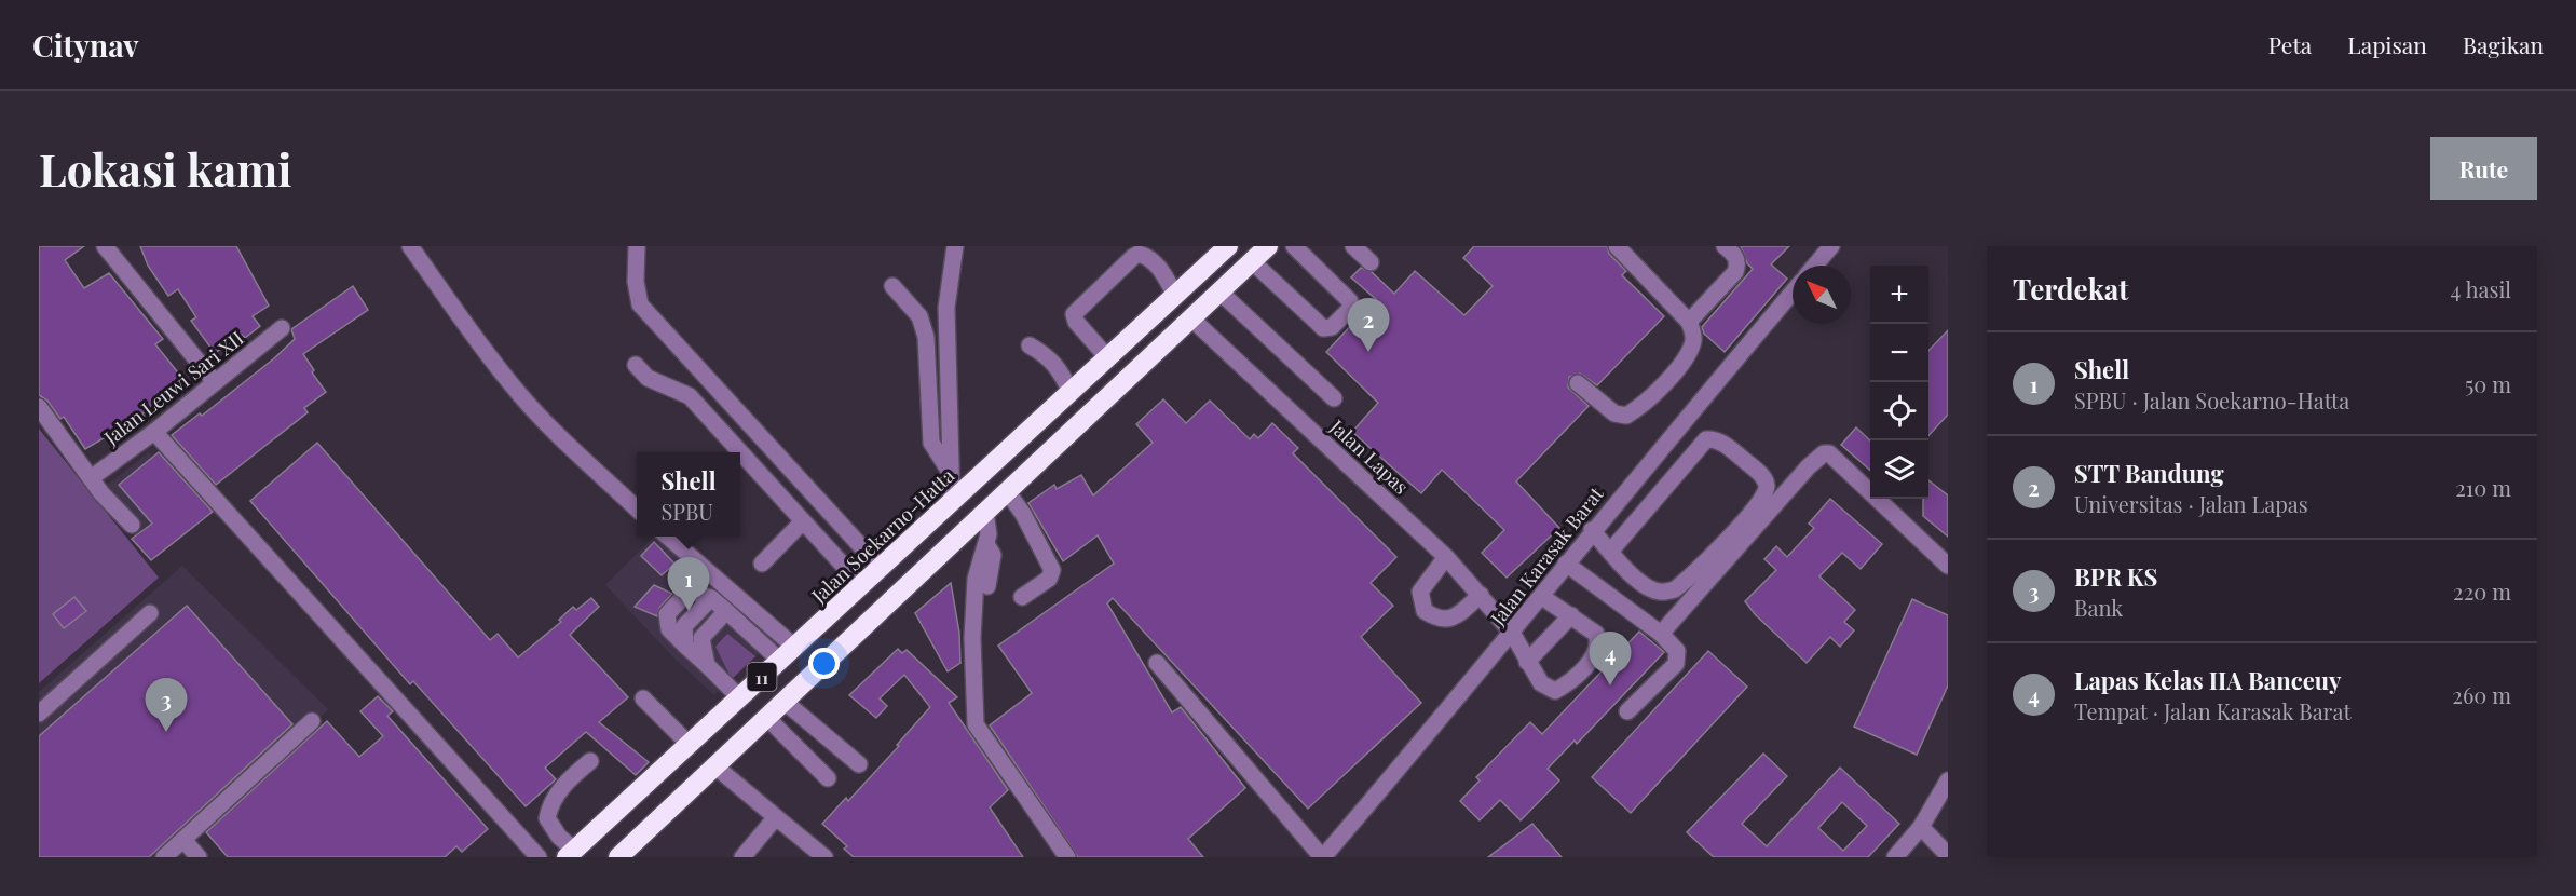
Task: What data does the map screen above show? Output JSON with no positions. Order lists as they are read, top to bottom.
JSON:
{
  "streets": {
    "highway": ["Jalan Soekarno-Hatta", "11"],
    "street": ["Jalan Leuwi Sari XII", "Jalan Lapas", "Jalan Karasak Barat"]
  },
  "crossings": [
    ["Jalan Lapas", "Jalan Karasak Barat"],
    ["Jalan Lapas", "11"]
  ],
  "north": "top left",
  "page": {
    "header": "Citynav",
    "nav": ["Peta", "Lapisan", "Bagikan"],
    "buttons": "Rute",
    "title": "Lokasi kami",
    "heading": ["Terdekat", "4 hasil"],
    "map_buttons": ["+", "−"],
    "pins": [
      "2",
      "1",
      "4",
      "3"
    ],
    "list": [
      {
        "mark": "1",
        "name": "Shell",
        "note": "SPBU · Jalan Soekarno-Hatta",
        "value": "50 m"
      },
      {
        "mark": "2",
        "name": "STT Bandung",
        "note": "Universitas · Jalan Lapas",
        "value": "210 m"
      },
      {
        "mark": "3",
        "name": "BPR KS",
        "note": "Bank",
        "value": "220 m"
      },
      {
        "mark": "4",
        "name": "Lapas Kelas IIA Banceuy",
        "note": "Tempat · Jalan Karasak Barat",
        "value": "260 m"
      }
    ],
    "popup": ["Shell", "SPBU"]
  }
}
